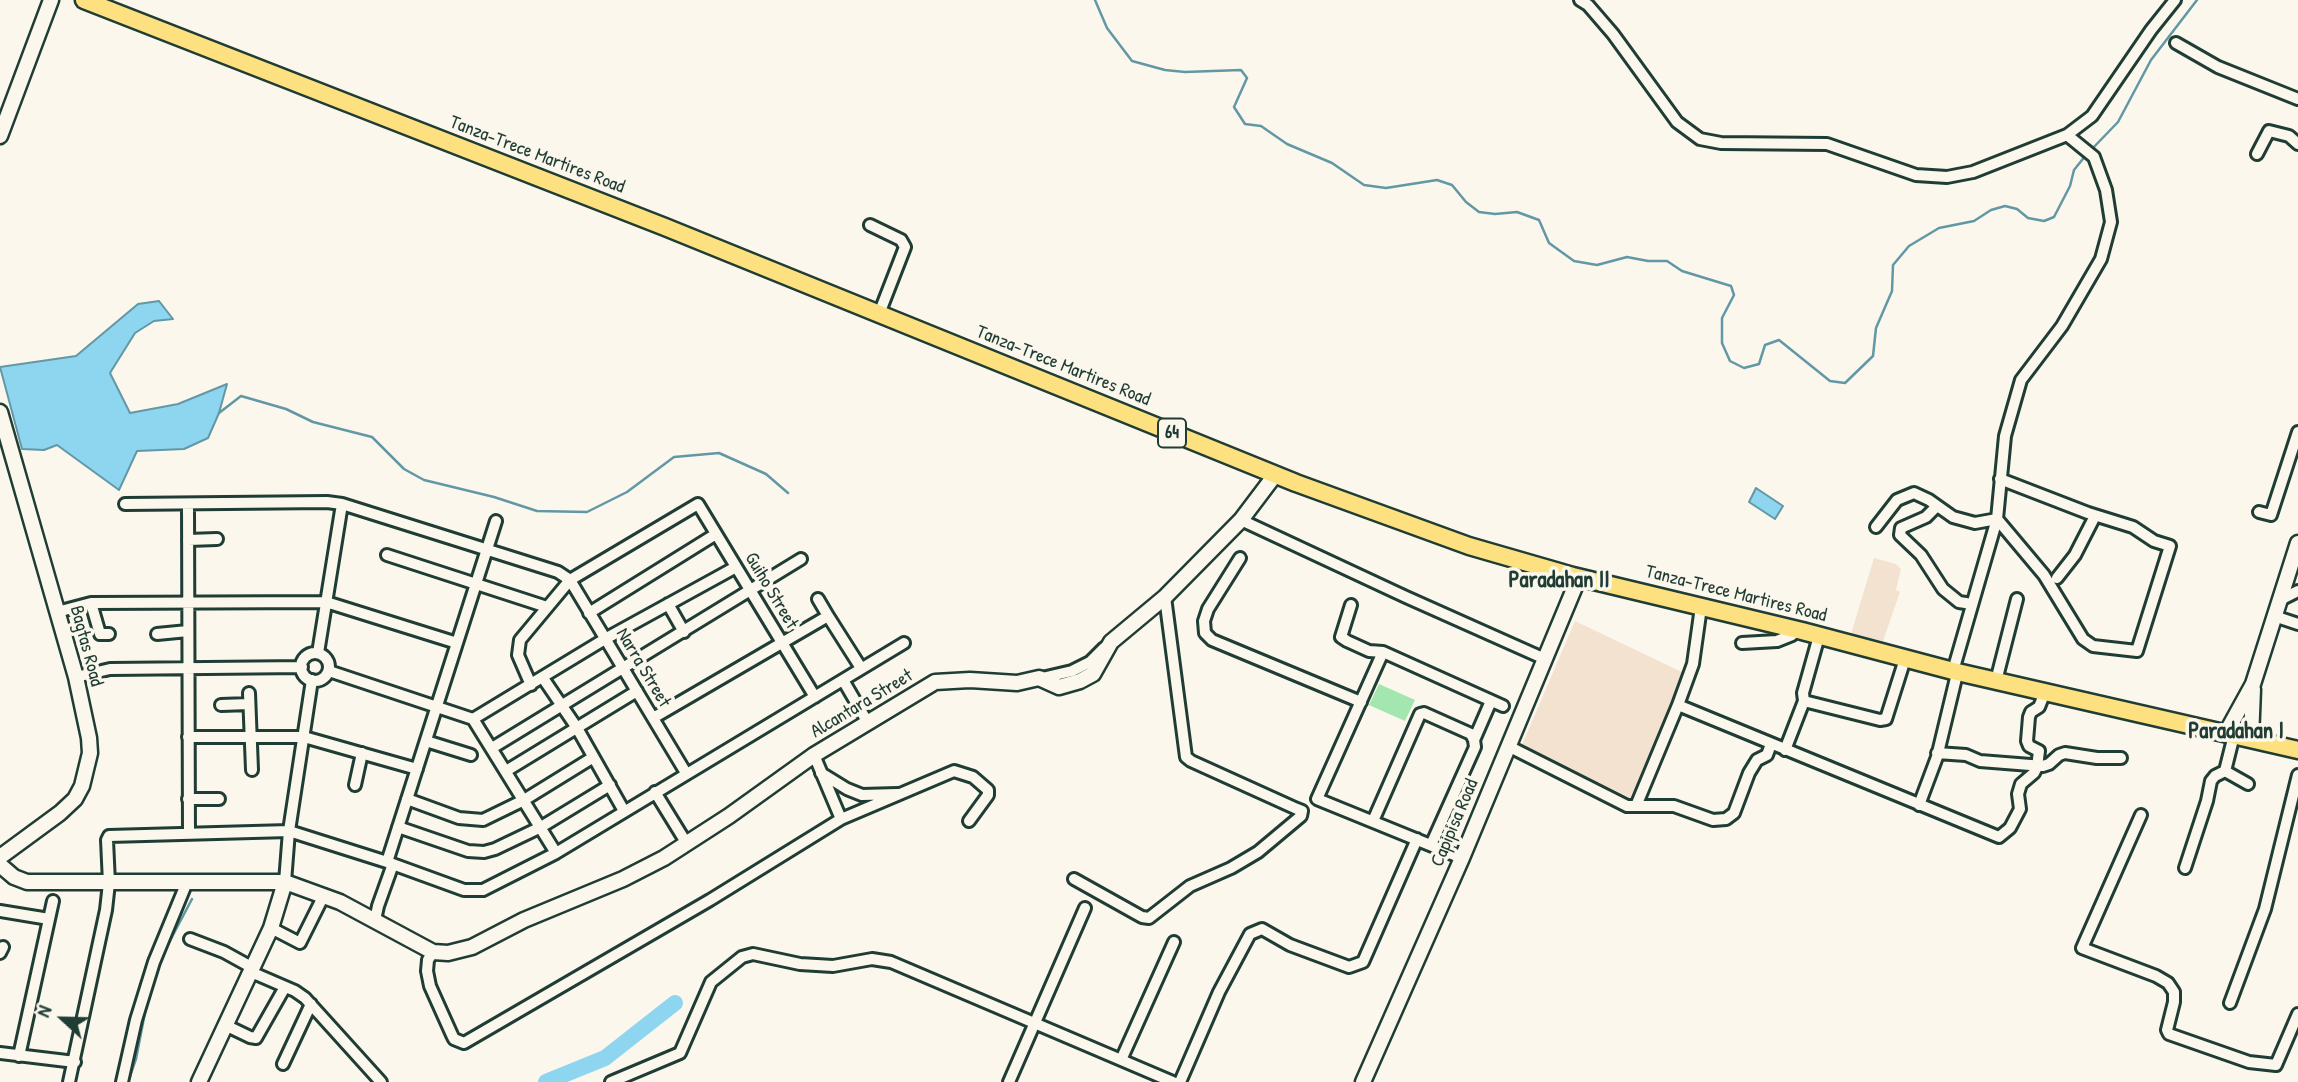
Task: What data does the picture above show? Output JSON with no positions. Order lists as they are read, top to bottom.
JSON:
{
  "streets": {
    "main road": ["Tanza-Trece Martires Road", "64"],
    "street": [
      "Guiho Street",
      "Bagtas Road",
      "Narra Street",
      "Alcantara Street",
      "Capipisa Road"
    ]
  },
  "crossings": [
    ["Tanza-Trece Martires Road", "Alcantara Street"],
    ["Tanza-Trece Martires Road", "Capipisa Road"],
    ["Guiho Street", "Narra Street"]
  ],
  "districts": ["Paradahan II", "Paradahan I"],
  "north": "left"
}
